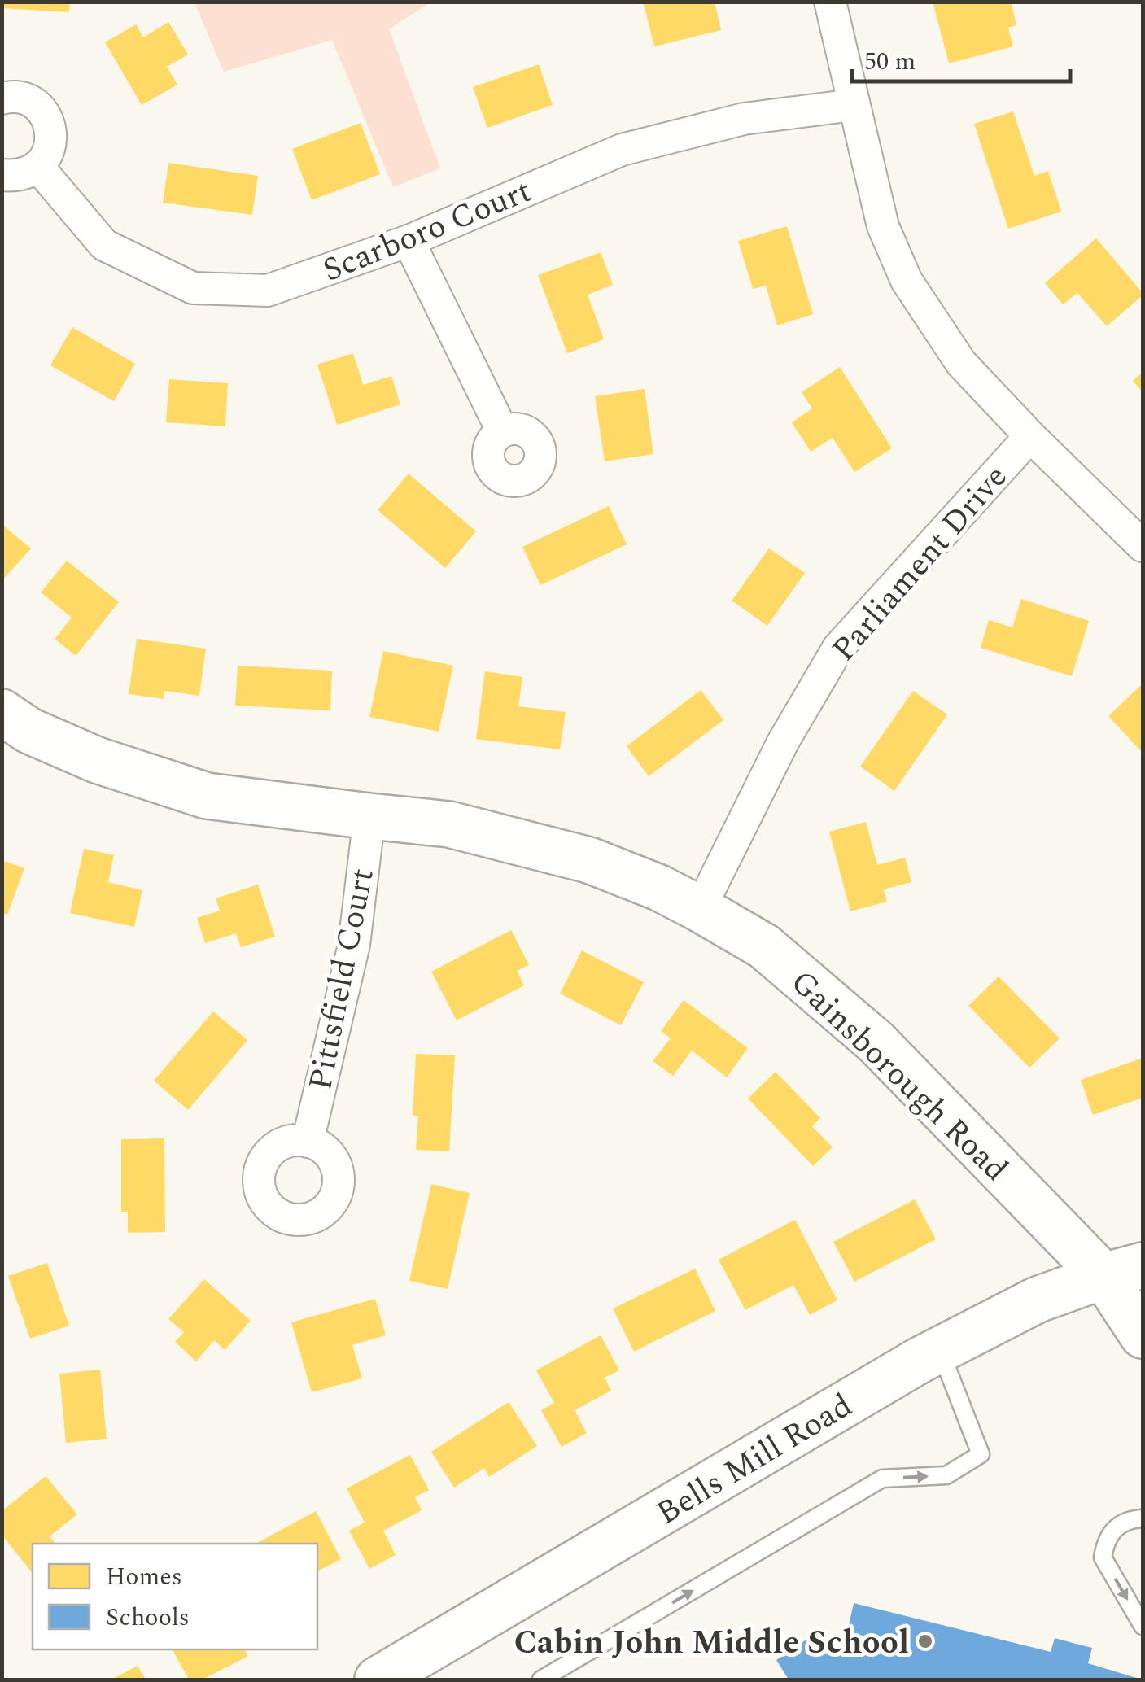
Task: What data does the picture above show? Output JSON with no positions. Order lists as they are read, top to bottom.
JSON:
{
  "streets": {
    "street": [
      "Scarboro Court",
      "Parliament Drive",
      "Pittsfield Court",
      "Gainsborough Road",
      "Bells Mill Road"
    ]
  },
  "crossings": [
    ["Parliament Drive", "Gainsborough Road"],
    ["Pittsfield Court", "Gainsborough Road"],
    ["Gainsborough Road", "Bells Mill Road"]
  ],
  "places": ["Cabin John Middle School"],
  "legend": ["Homes", "Schools"],
  "scale_bar": "50 m"
}
